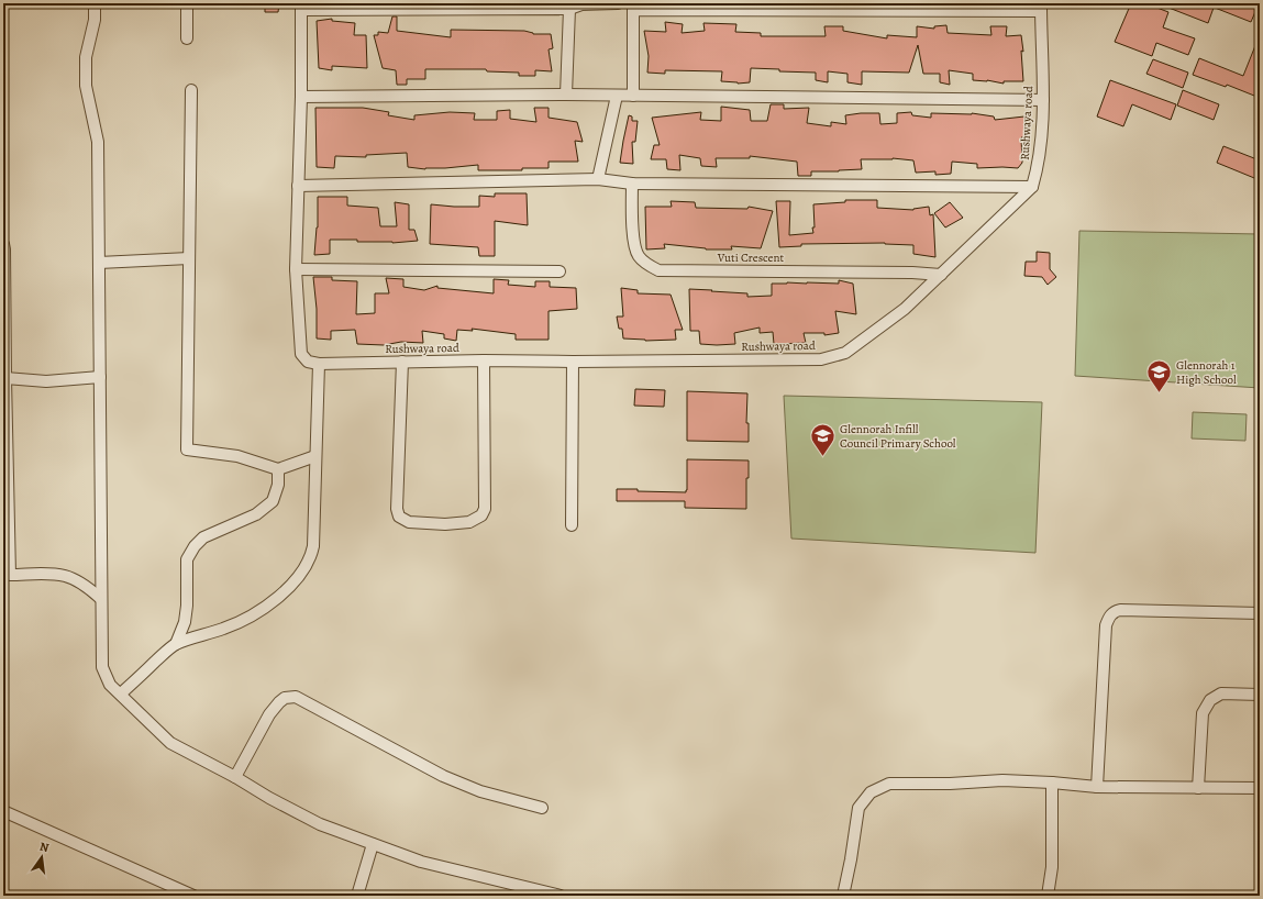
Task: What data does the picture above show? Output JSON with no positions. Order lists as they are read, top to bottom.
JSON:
{
  "streets": {
    "street": ["Rushwaya road", "Vuti Crescent"]
  },
  "crossings": [
    ["Rushwaya road", "Vuti Crescent"]
  ],
  "places": {
    "school or university": ["Glennorah 1 High School", "Glennorah Infill Council Primary School"]
  },
  "north": "top"
}
